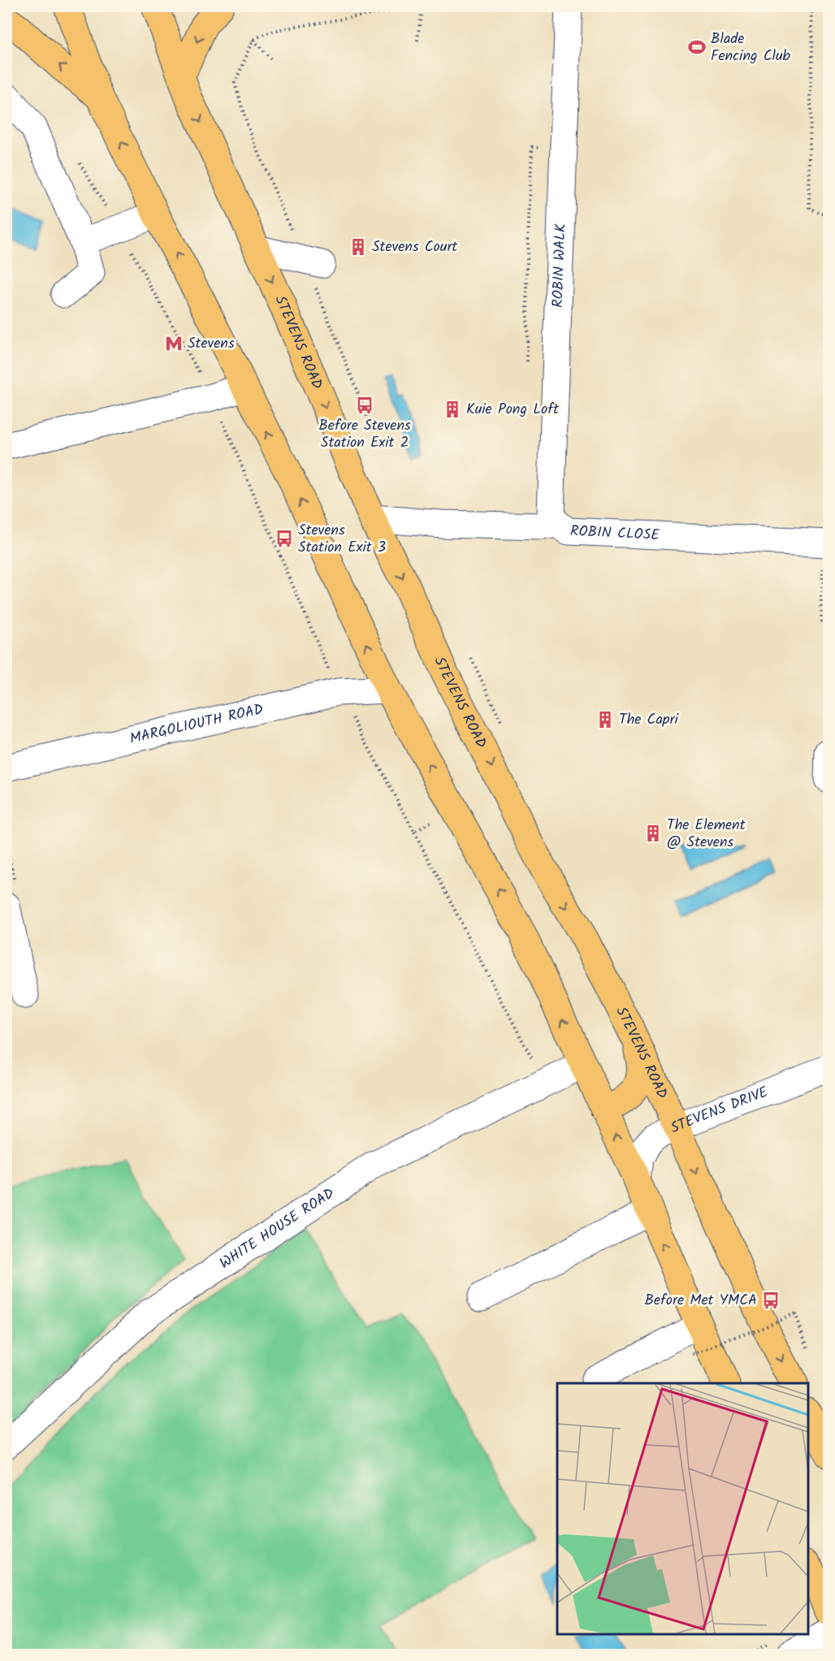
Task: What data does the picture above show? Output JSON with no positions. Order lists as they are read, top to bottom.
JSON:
{
  "streets": {
    "main road": ["STEVENS ROAD"],
    "street": [
      "ROBIN WALK",
      "ROBIN CLOSE",
      "MARGOLIOUTH ROAD",
      "STEVENS DRIVE",
      "WHITE HOUSE ROAD"
    ]
  },
  "crossings": [
    ["ROBIN WALK", "ROBIN CLOSE"],
    ["STEVENS ROAD", "ROBIN CLOSE"],
    ["STEVENS ROAD", "STEVENS DRIVE"]
  ],
  "places": {
    "sports": ["Blade Fencing Club"],
    "building": [
      "Stevens Court",
      "Kuie Pong Loft",
      "The Capri",
      "The Element @ Stevens"
    ],
    "metro station": ["Stevens"],
    "bus stop": ["Before Stevens Station Exit 2", "Stevens Station Exit 3", "Before Met YMCA"]
  }
}
